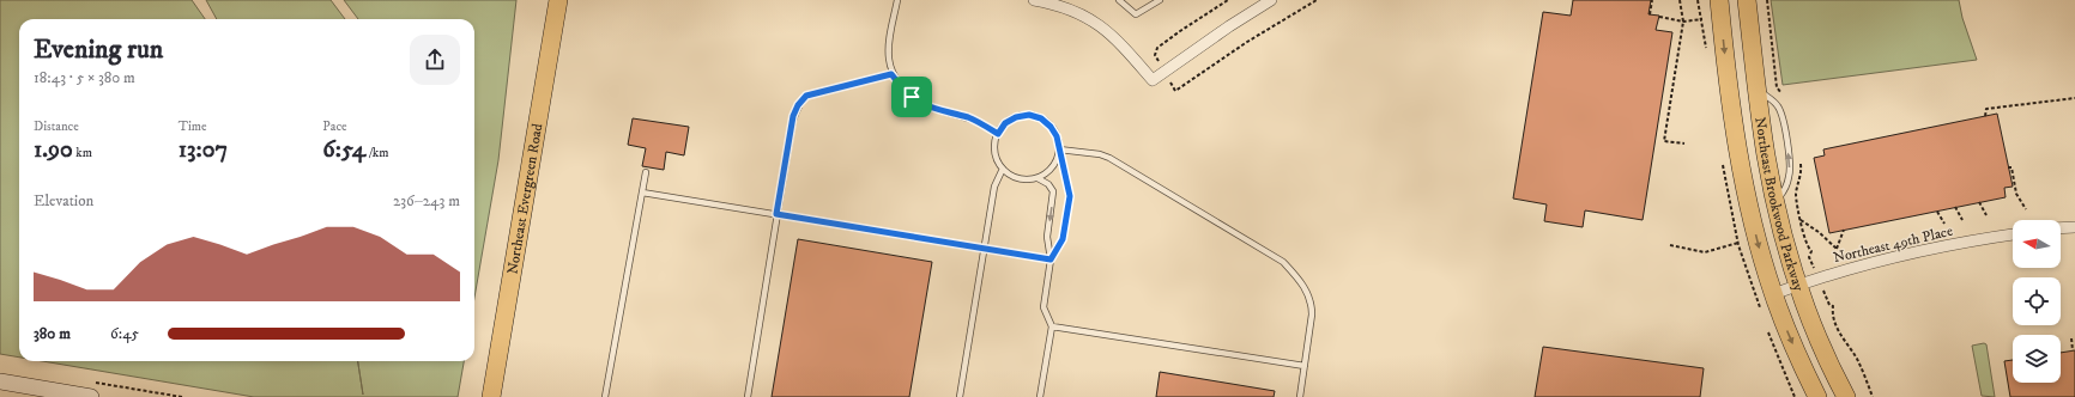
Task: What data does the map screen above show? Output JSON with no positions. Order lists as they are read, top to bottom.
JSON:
{
  "streets": {
    "main road": ["Northeast Evergreen Road", "Northeast Brookwood Parkway"],
    "street": ["Northeast 49th Place"]
  },
  "crossings": [
    ["Northeast Brookwood Parkway", "Northeast 49th Place"]
  ],
  "north": "left",
  "page": {
    "heading": ["Evening run", "18:43 · 5 × 380 m"],
    "stats": [
      ["Distance", "1.90 km"],
      ["Time", "13:07"],
      ["Pace", "6:54 /km"]
    ],
    "chart": ["Elevation", "236–243 m"],
    "list": [
      {
        "name": "380 m",
        "note": "6:45"
      }
    ]
  }
}
